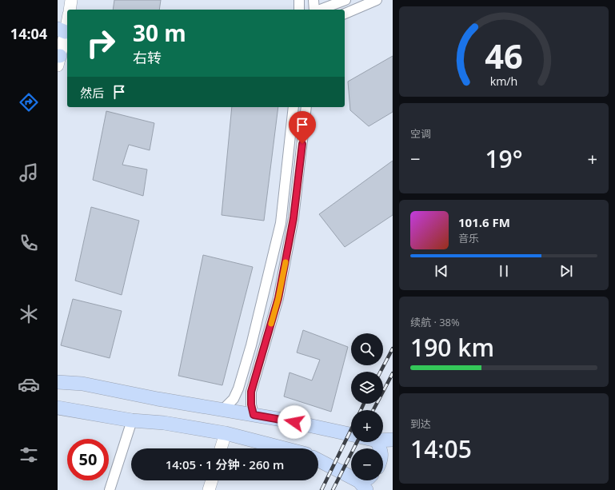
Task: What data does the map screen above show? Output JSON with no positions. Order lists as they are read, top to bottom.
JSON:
{
  "page": {
    "tabs": "14:04",
    "turn": ["30 m", "右转"],
    "then": "然后",
    "tile": [
      "空调",
      ["续航 · 38%", "190 km"],
      ["到达", "14:05"]
    ],
    "heat": ["−", "19°", "+"],
    "song": ["101.6 FM", "音乐"],
    "map_buttons": ["+", "−"],
    "limit": "50",
    "trip": "14:05 · 1 分钟 · 260 m",
    "gauge": ["46", "km/h"]
  }
}
